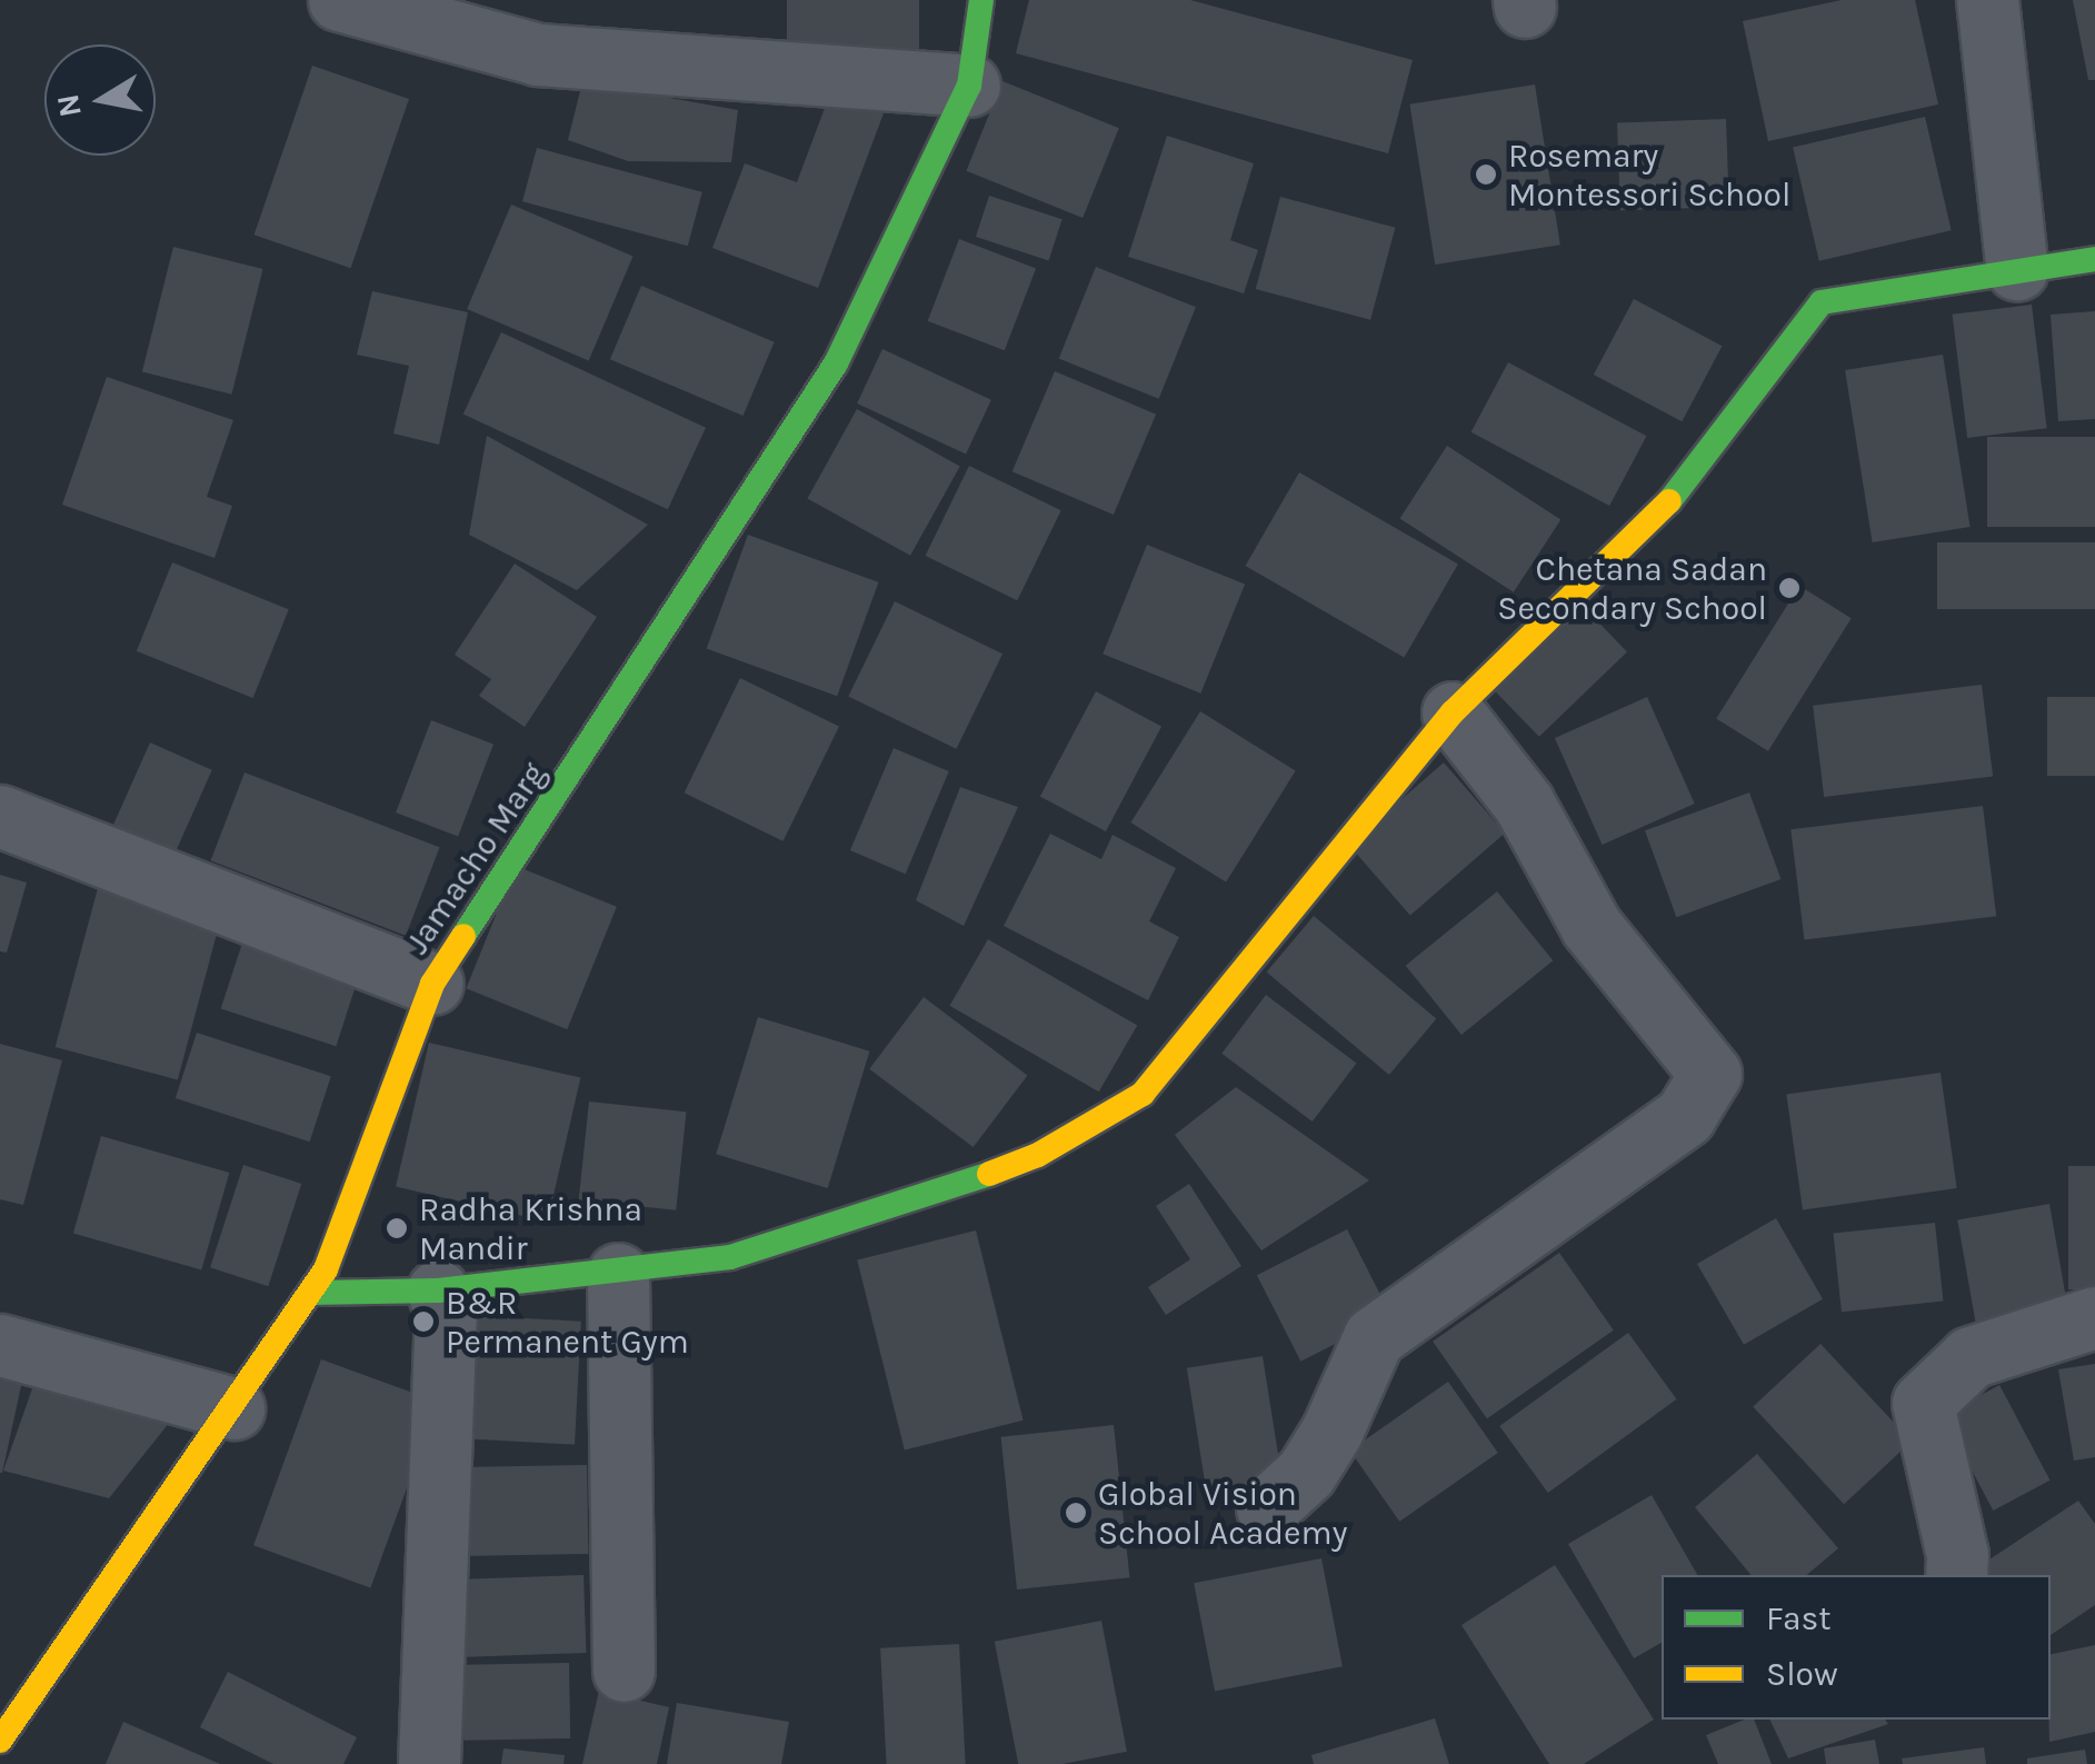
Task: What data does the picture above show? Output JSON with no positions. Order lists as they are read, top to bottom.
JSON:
{
  "streets": {
    "street": ["Jamacho Marg"]
  },
  "places": [
    "Rosemary Montessori School",
    "Chetana Sadan Secondary School",
    "Radha Krishna Mandir",
    "B&R Permanent Gym",
    "Global Vision School Academy"
  ],
  "legend": ["Fast", "Slow"],
  "north": "left"
}
